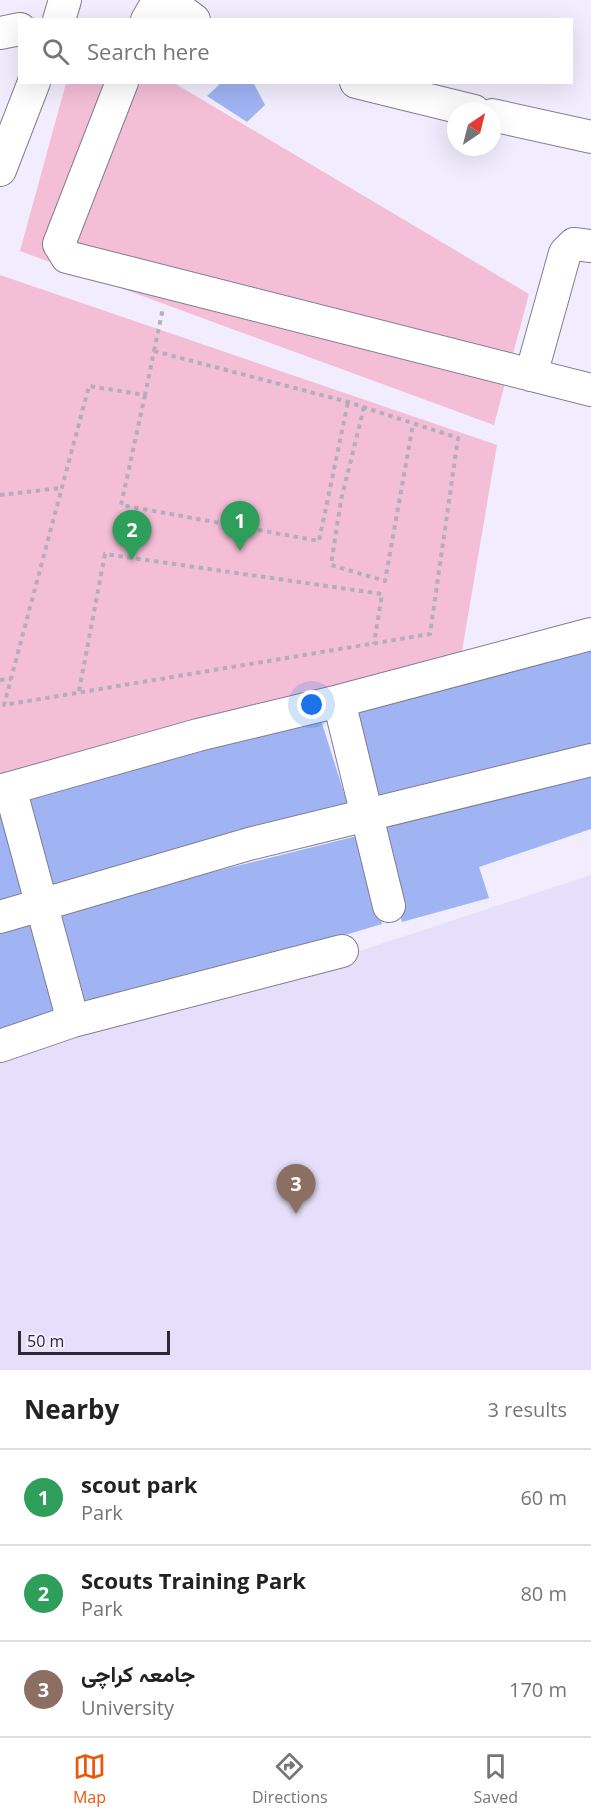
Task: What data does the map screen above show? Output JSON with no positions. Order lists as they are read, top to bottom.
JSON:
{
  "scale_bar": "50 m",
  "north": "top right",
  "page": {
    "search": "Search here",
    "pins": ["1", "2", "3"],
    "scale": "50 m",
    "heading": ["Nearby", "3 results"],
    "list": [
      {
        "mark": "1",
        "name": "scout park",
        "note": "Park",
        "value": "60 m"
      },
      {
        "mark": "2",
        "name": "Scouts Training Park",
        "note": "Park",
        "value": "80 m"
      },
      {
        "mark": "3",
        "name": "جامعہ کراچی",
        "note": "University",
        "value": "170 m"
      }
    ],
    "nav": ["Map", "Directions", "Saved"]
  }
}
